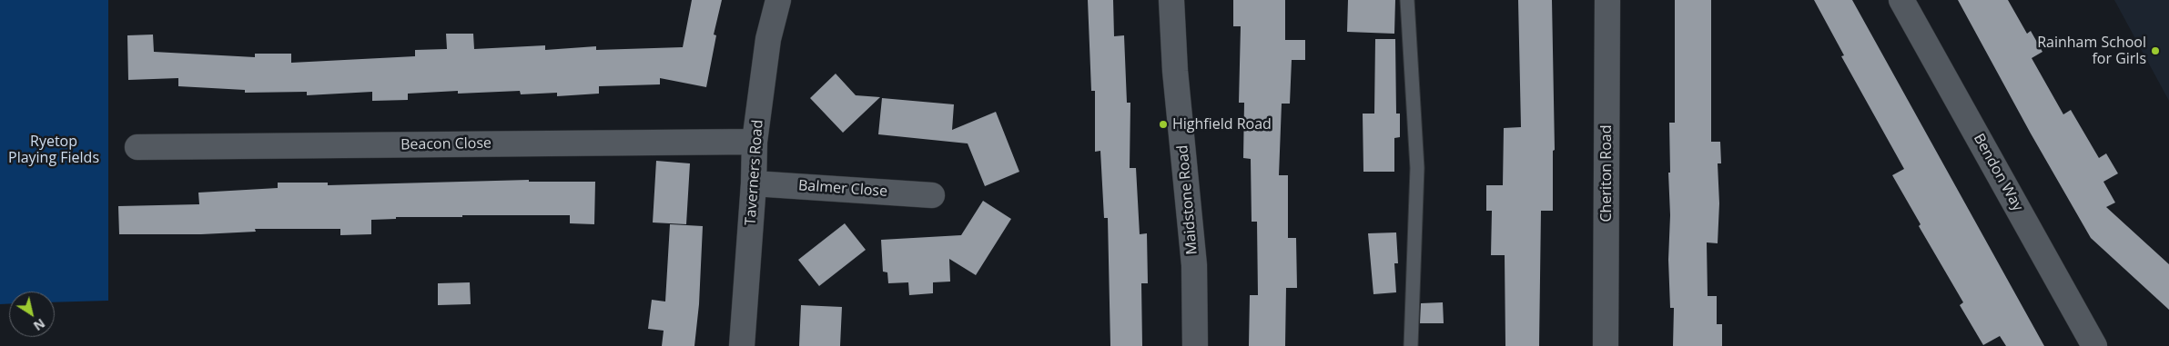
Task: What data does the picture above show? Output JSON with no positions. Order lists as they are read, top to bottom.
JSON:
{
  "streets": {
    "street": [
      "Beacon Close",
      "Taverners Road",
      "Bendon Way",
      "Cheriton Road",
      "Balmer Close",
      "Maidstone Road"
    ]
  },
  "crossings": [
    ["Beacon Close", "Taverners Road"],
    ["Taverners Road", "Balmer Close"]
  ],
  "parks": ["Ryetop Playing Fields"],
  "places": ["Rainham School for Girls", "Highfield Road"],
  "north": "bottom right"
}
